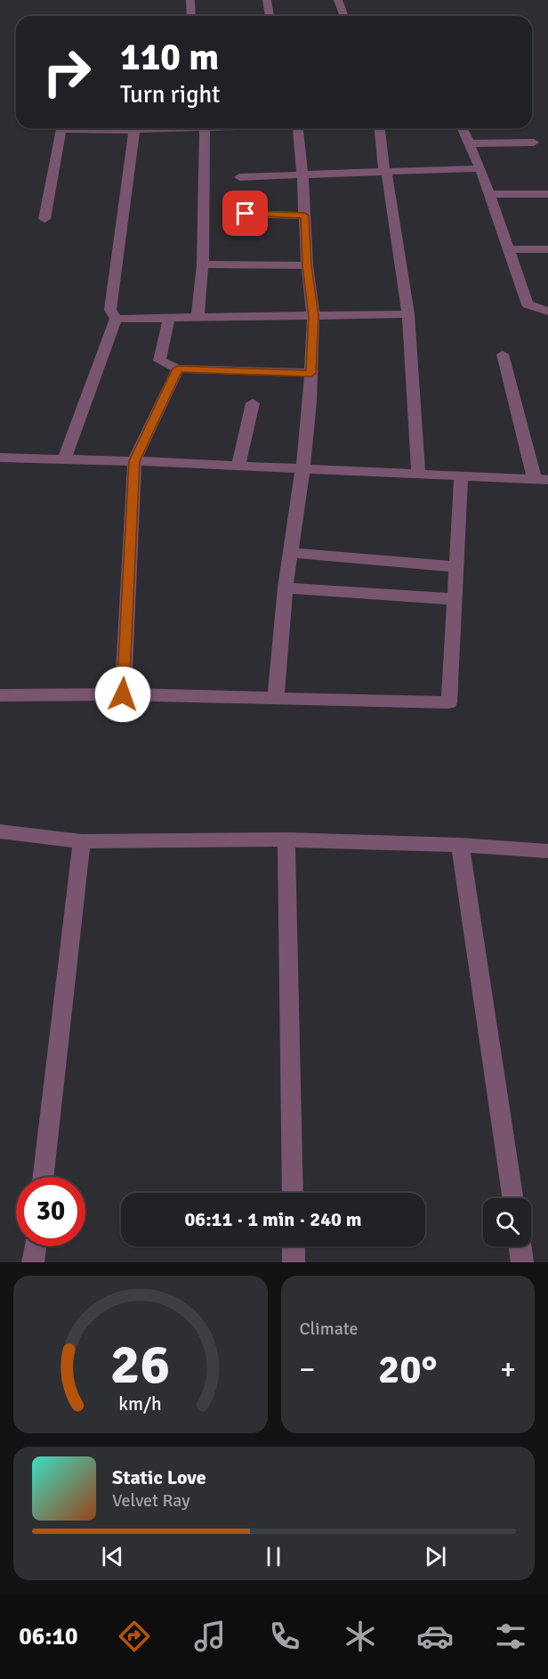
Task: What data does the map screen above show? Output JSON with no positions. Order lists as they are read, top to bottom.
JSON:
{
  "page": {
    "turn": ["110 m", "Turn right"],
    "limit": "30",
    "trip": "06:11 · 1 min · 240 m",
    "tile": "Climate",
    "heat": ["−", "20°", "+"],
    "song": ["Static Love", "Velvet Ray"],
    "tabs": "06:10",
    "gauge": ["26", "km/h"]
  }
}
